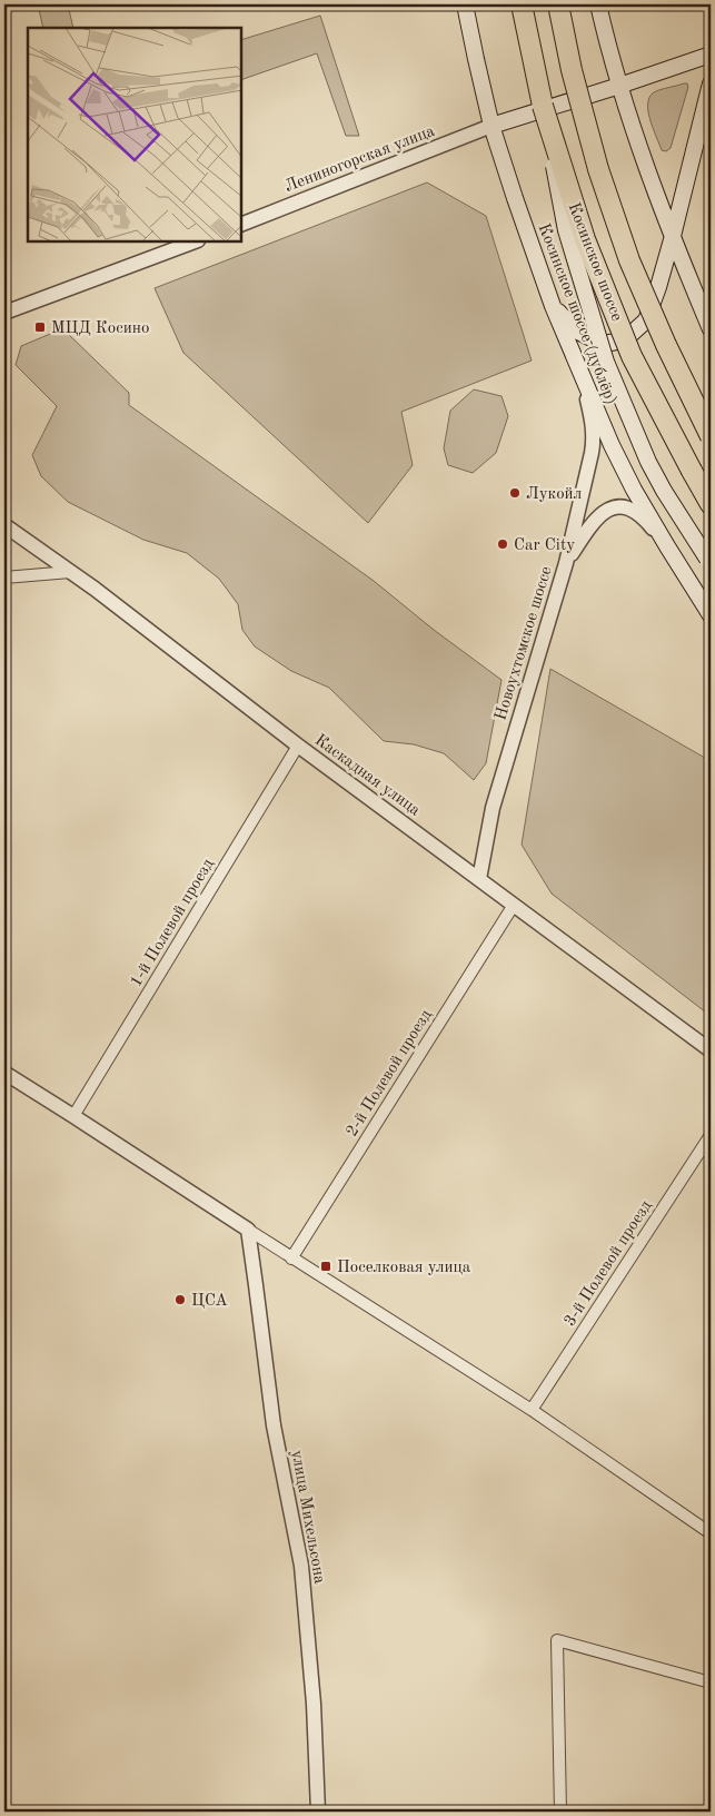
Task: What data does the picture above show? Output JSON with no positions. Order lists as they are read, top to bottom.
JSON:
{
  "streets": {
    "highway": ["Косинское шоссе"],
    "main road": ["Косинское шоссе (дублёр)"],
    "street": [
      "Лениногорская улица",
      "Новоухтомское шоссе",
      "Каскадная улица",
      "1-й Полевой проезд",
      "2-й Полевой проезд",
      "3-й Полевой проезд",
      "улица Михельсона"
    ]
  },
  "crossings": [
    ["Лениногорская улица", "Косинское шоссе (дублёр)"],
    ["Косинское шоссе (дублёр)", "Новоухтомское шоссе"],
    ["Новоухтомское шоссе", "Каскадная улица"],
    ["Каскадная улица", "1-й Полевой проезд"],
    ["Каскадная улица", "2-й Полевой проезд"]
  ],
  "places": {
    "transit": ["МЦД Косино", "Поселковая улица"],
    "other": ["Лукойл", "Car City", "ЦСА"]
  }
}
